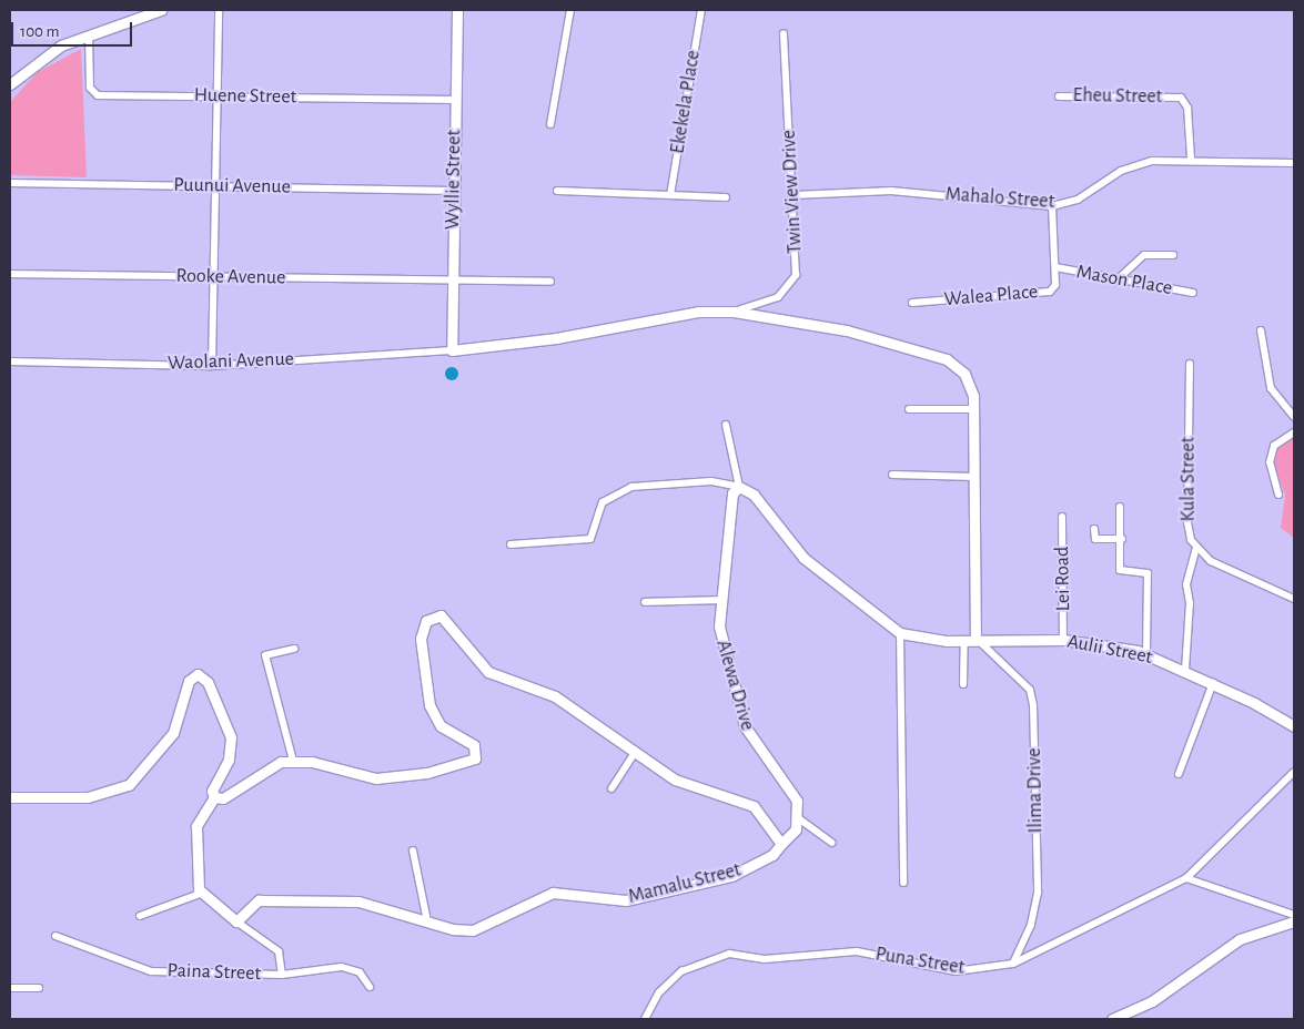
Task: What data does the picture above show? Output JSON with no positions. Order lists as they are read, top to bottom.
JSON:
{
  "streets": {
    "street": [
      "Huene Street",
      "Eheu Street",
      "Ekekela Place",
      "Wyllie Street",
      "Puunui Avenue",
      "Twin View Drive",
      "Mahalo Street",
      "Rooke Avenue",
      "Mason Place",
      "Walea Place",
      "Waolani Avenue",
      "Kula Street",
      "Lei Road",
      "Aulii Street",
      "Alewa Drive",
      "Ilima Drive",
      "Mamalu Street",
      "Puna Street",
      "Paina Street"
    ]
  },
  "crossings": [
    ["Huene Street", "Wyllie Street"],
    ["Eheu Street", "Mahalo Street"],
    ["Wyllie Street", "Puunui Avenue"],
    ["Wyllie Street", "Rooke Avenue"],
    ["Wyllie Street", "Waolani Avenue"],
    ["Twin View Drive", "Mahalo Street"],
    ["Mahalo Street", "Walea Place"],
    ["Mason Place", "Walea Place"],
    ["Lei Road", "Aulii Street"],
    ["Aulii Street", "Ilima Drive"],
    ["Ilima Drive", "Puna Street"]
  ],
  "scale_bar": "100 m"
}
